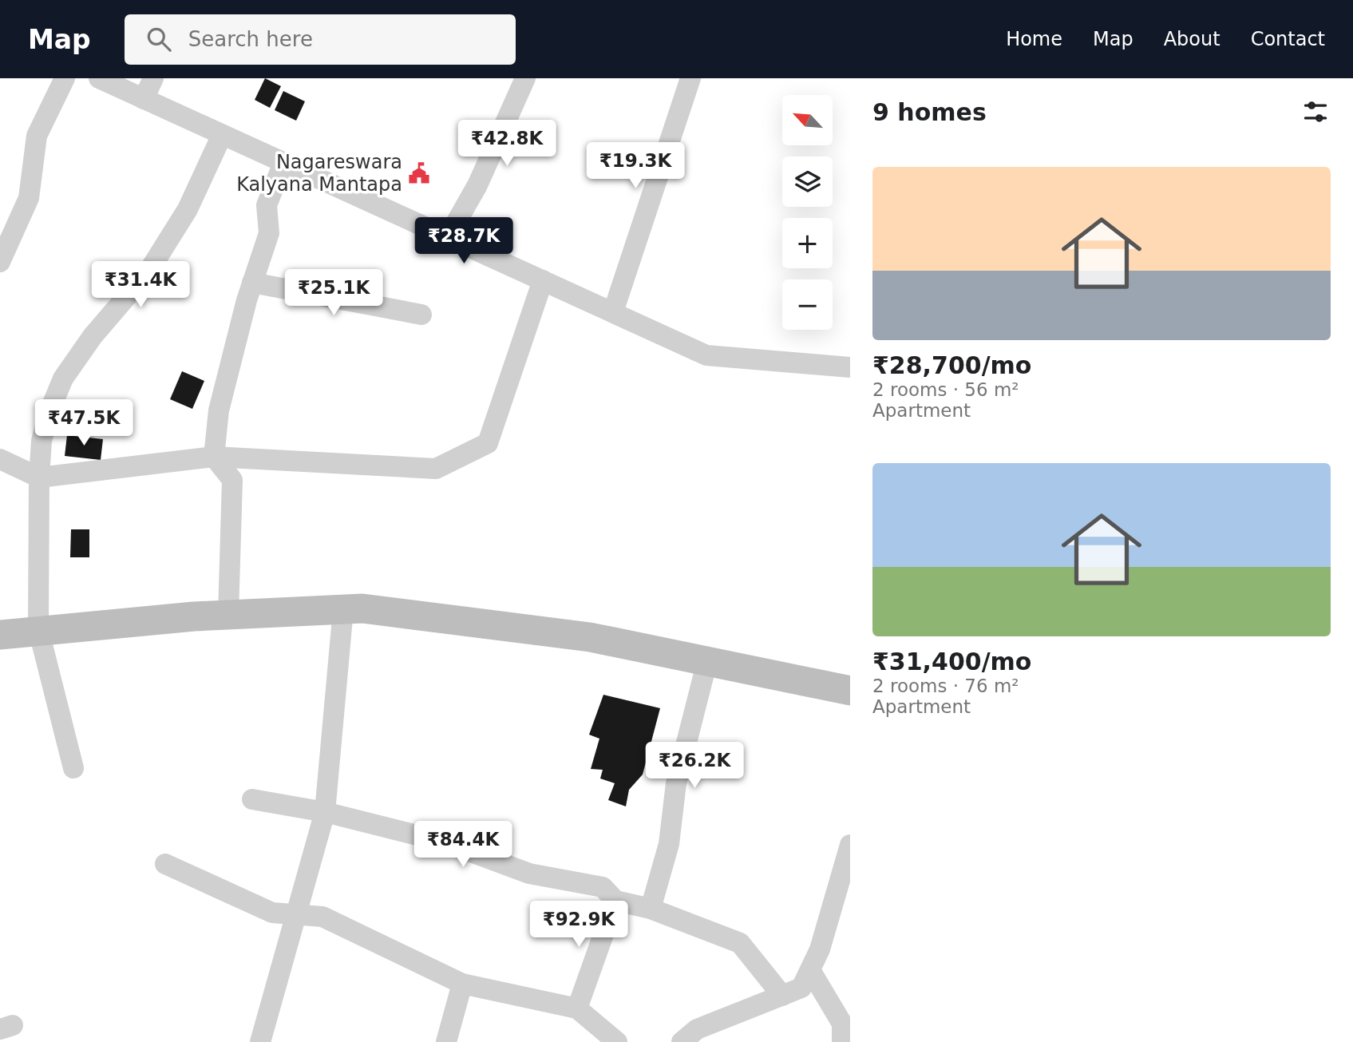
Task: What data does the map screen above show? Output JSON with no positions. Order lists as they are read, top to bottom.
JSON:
{
  "places": {
    "public building": ["Nagareswara Kalyana Mantapa"]
  },
  "north": "top left",
  "page": {
    "header": "Map",
    "search": "Search here",
    "nav": [
      "Home",
      "Map",
      "About",
      "Contact"
    ],
    "heading": "9 homes",
    "map_buttons": ["+", "−"],
    "price": [
      "₹42.8K",
      "₹19.3K",
      "₹28.7K",
      "₹31.4K",
      "₹25.1K",
      "₹47.5K",
      "₹26.2K",
      "₹84.4K",
      "₹92.9K"
    ],
    "list": [
      {
        "name": "₹28,700/mo",
        "note": "2 rooms · 56 m² · Apartment"
      },
      {
        "name": "₹31,400/mo",
        "note": "2 rooms · 76 m² · Apartment"
      }
    ]
  }
}
